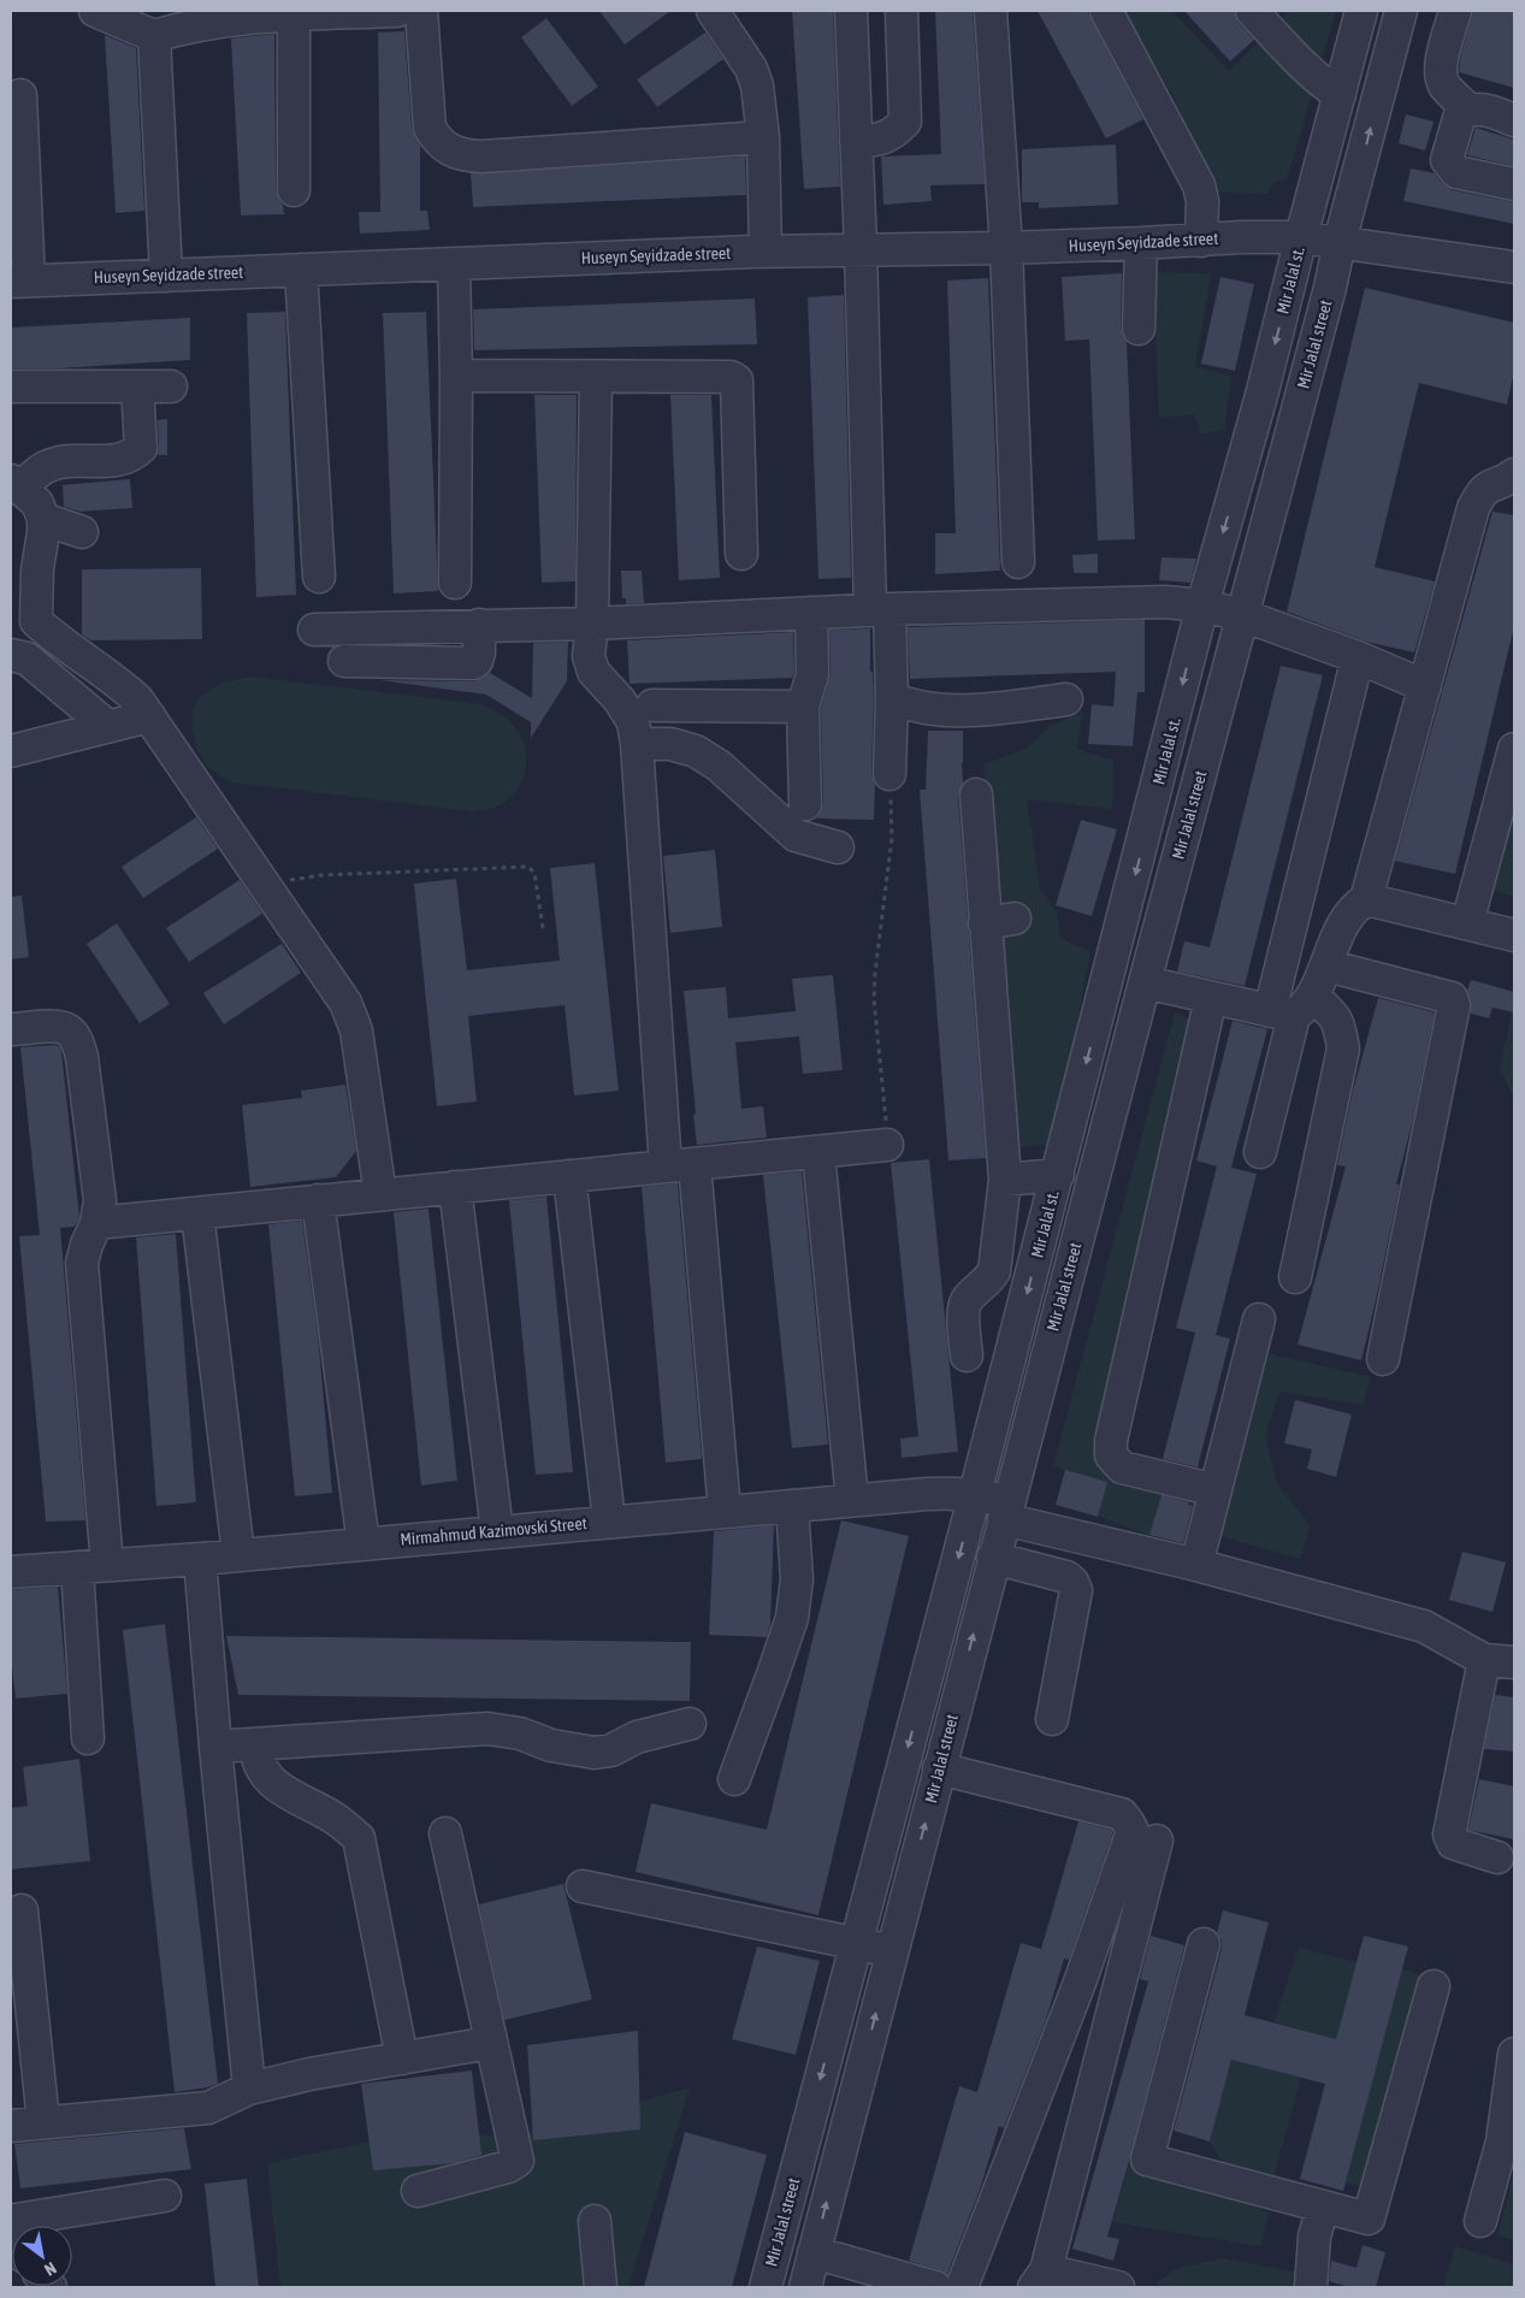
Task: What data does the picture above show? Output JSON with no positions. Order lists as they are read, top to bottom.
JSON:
{
  "streets": {
    "street": [
      "Huseyn Seyidzade street",
      "Mir Jalal st.",
      "Mir Jalal street",
      "Mirmahmud Kazimovski Street"
    ]
  },
  "crossings": [
    ["Huseyn Seyidzade street", "Mir Jalal st."],
    ["Huseyn Seyidzade street", "Mir Jalal street"],
    ["Mir Jalal st.", "Mir Jalal street"],
    ["Mir Jalal st.", "Mirmahmud Kazimovski Street"],
    ["Mir Jalal street", "Mirmahmud Kazimovski Street"]
  ],
  "north": "bottom right"
}
